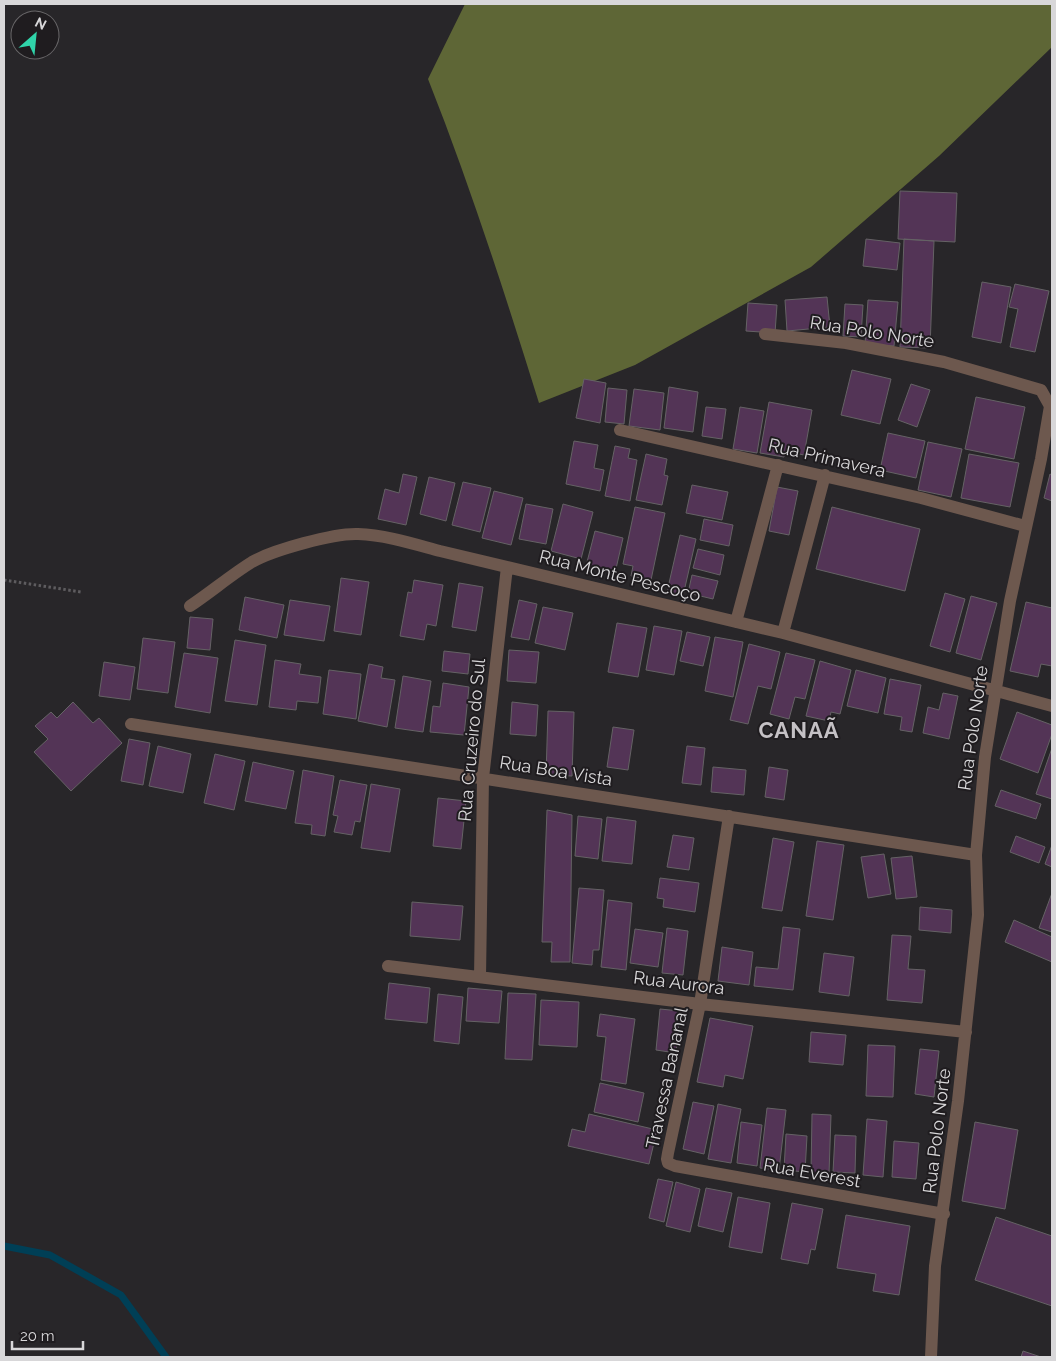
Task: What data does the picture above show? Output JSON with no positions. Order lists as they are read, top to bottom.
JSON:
{
  "streets": {
    "street": [
      "Rua Polo Norte",
      "Rua Primavera",
      "Rua Monte Pescoço",
      "Rua Cruzeiro do Sul",
      "Rua Boa Vista",
      "Rua Aurora",
      "Travessa Bananal",
      "Rua Everest"
    ]
  },
  "crossings": [
    ["Rua Polo Norte", "Rua Primavera"],
    ["Rua Polo Norte", "Rua Monte Pescoço"],
    ["Rua Polo Norte", "Rua Boa Vista"],
    ["Rua Polo Norte", "Rua Aurora"],
    ["Rua Polo Norte", "Rua Everest"],
    ["Rua Monte Pescoço", "Rua Cruzeiro do Sul"],
    ["Rua Cruzeiro do Sul", "Rua Boa Vista"],
    ["Rua Cruzeiro do Sul", "Rua Aurora"],
    ["Rua Boa Vista", "Travessa Bananal"],
    ["Rua Aurora", "Travessa Bananal"],
    ["Travessa Bananal", "Rua Everest"]
  ],
  "districts": ["CANAÃ"],
  "scale_bar": "20 m",
  "north": "top right"
}
